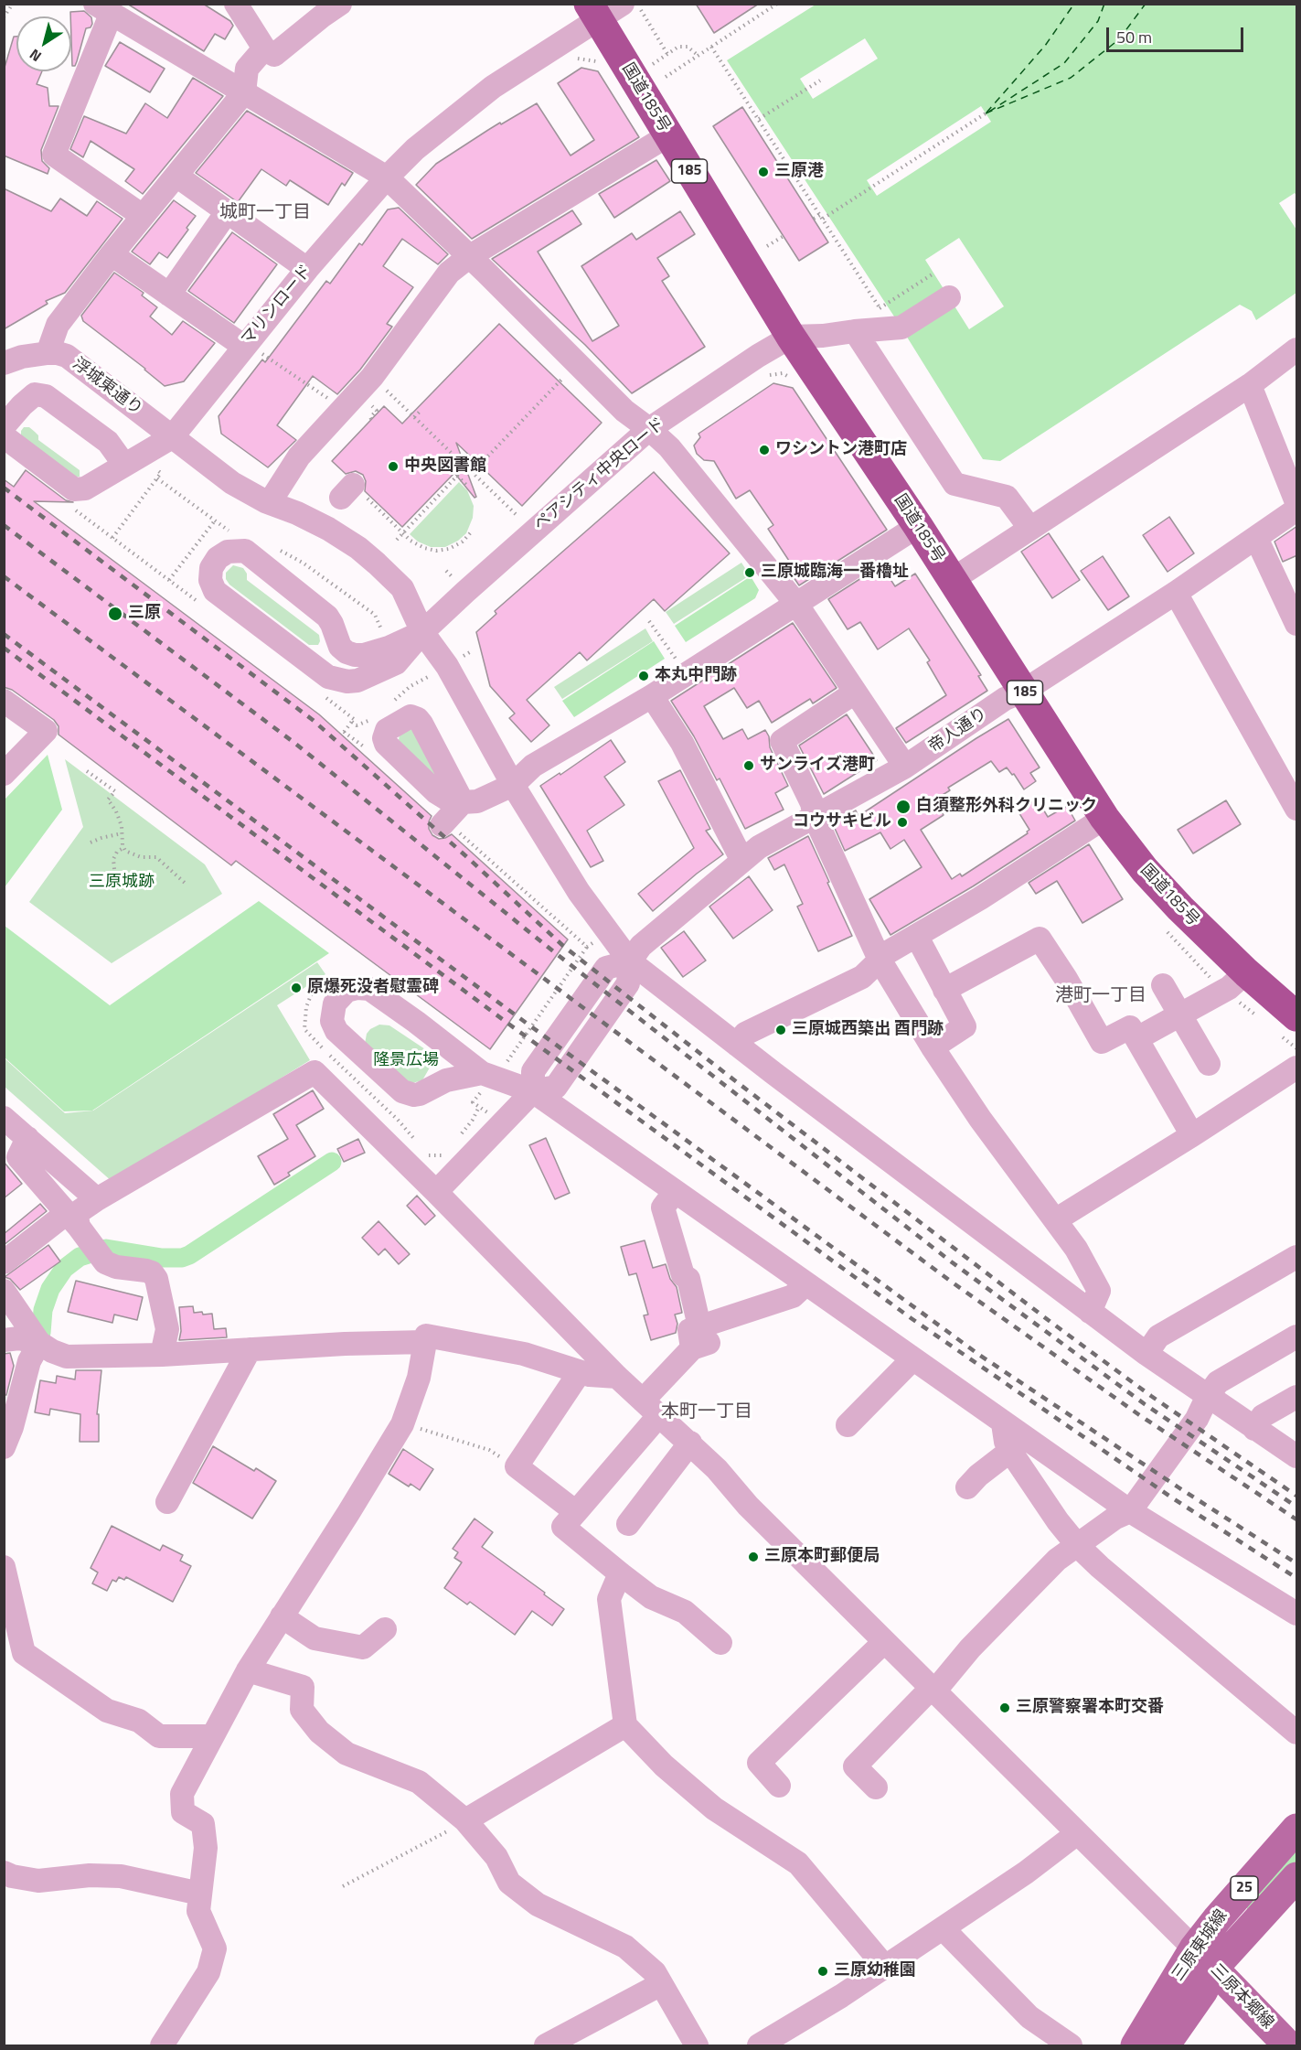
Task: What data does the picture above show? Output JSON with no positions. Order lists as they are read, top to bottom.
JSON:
{
  "streets": {
    "highway": ["国道185号", "185"],
    "main road": ["25", "三原東城線", "三原本郷線"],
    "street": [
      "マリンロード",
      "浮城東通り",
      "ペアシティ中央ロード",
      "帝人通り"
    ]
  },
  "crossings": [
    ["国道185号", "マリンロード"],
    ["国道185号", "ペアシティ中央ロード"],
    ["国道185号", "帝人通り"],
    ["マリンロード", "浮城東通り"],
    ["浮城東通り", "ペアシティ中央ロード"],
    ["浮城東通り", "帝人通り"],
    ["三原東城線", "三原本郷線"]
  ],
  "districts": ["城町一丁目", "港町一丁目", "本町一丁目"],
  "parks": ["三原城跡", "隆景広場"],
  "places": [
    "三原港",
    "ワシントン港町店",
    "中央図書館",
    "三原城臨海一番櫓址",
    "三原",
    "本丸中門跡",
    "サンライズ港町",
    "白須整形外科クリニック",
    "コウサキビル",
    "原爆死没者慰霊碑",
    "三原城西築出 酉門跡",
    "三原本町郵便局",
    "三原警察署本町交番",
    "三原幼稚園"
  ],
  "scale_bar": "50 m",
  "north": "bottom left"
}
